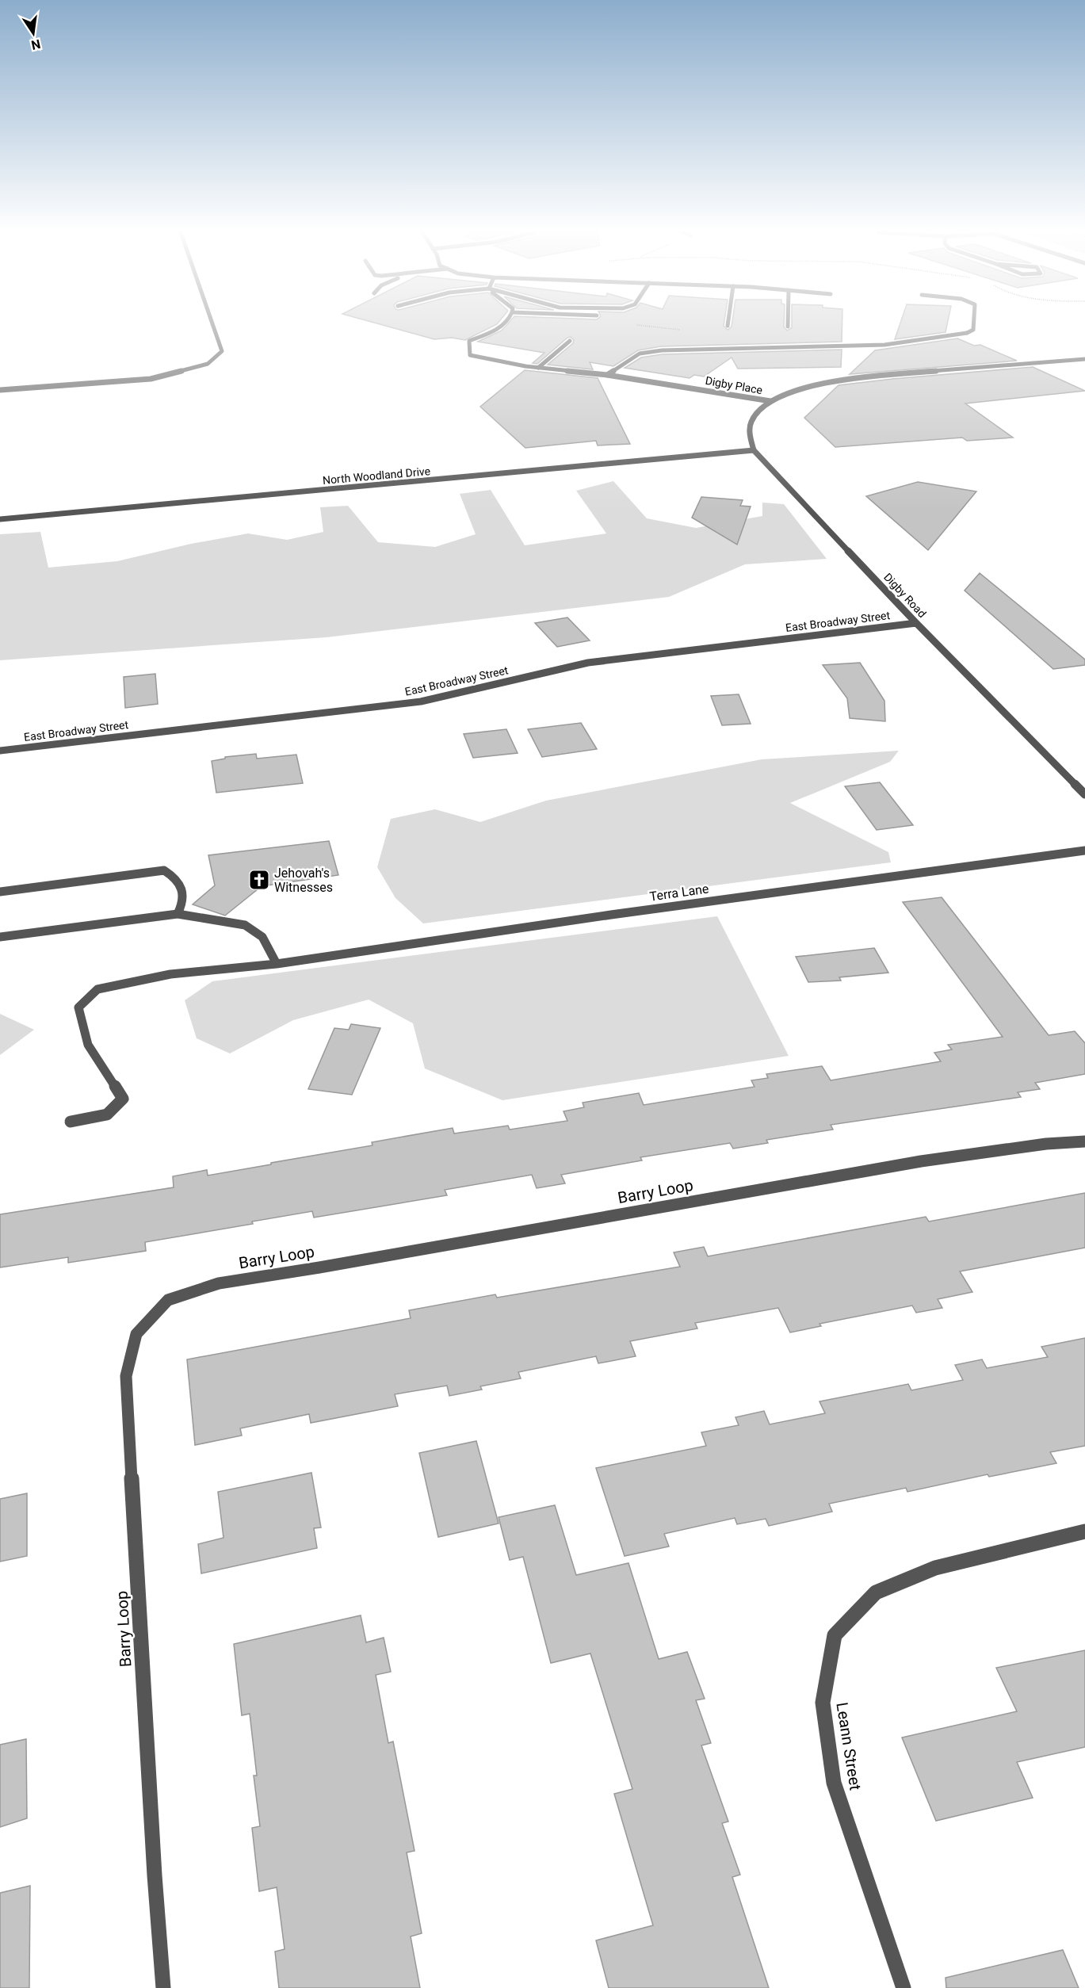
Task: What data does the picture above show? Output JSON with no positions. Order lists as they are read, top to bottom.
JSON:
{
  "streets": {
    "street": [
      "Digby Place",
      "North Woodland Drive",
      "Digby Road",
      "East Broadway Street",
      "Terra Lane",
      "Barry Loop",
      "Leann Street"
    ]
  },
  "crossings": [
    ["North Woodland Drive", "Digby Road"],
    ["Digby Road", "East Broadway Street"]
  ],
  "places": {
    "church": ["Jehovah's Witnesses"]
  },
  "north": "bottom"
}
